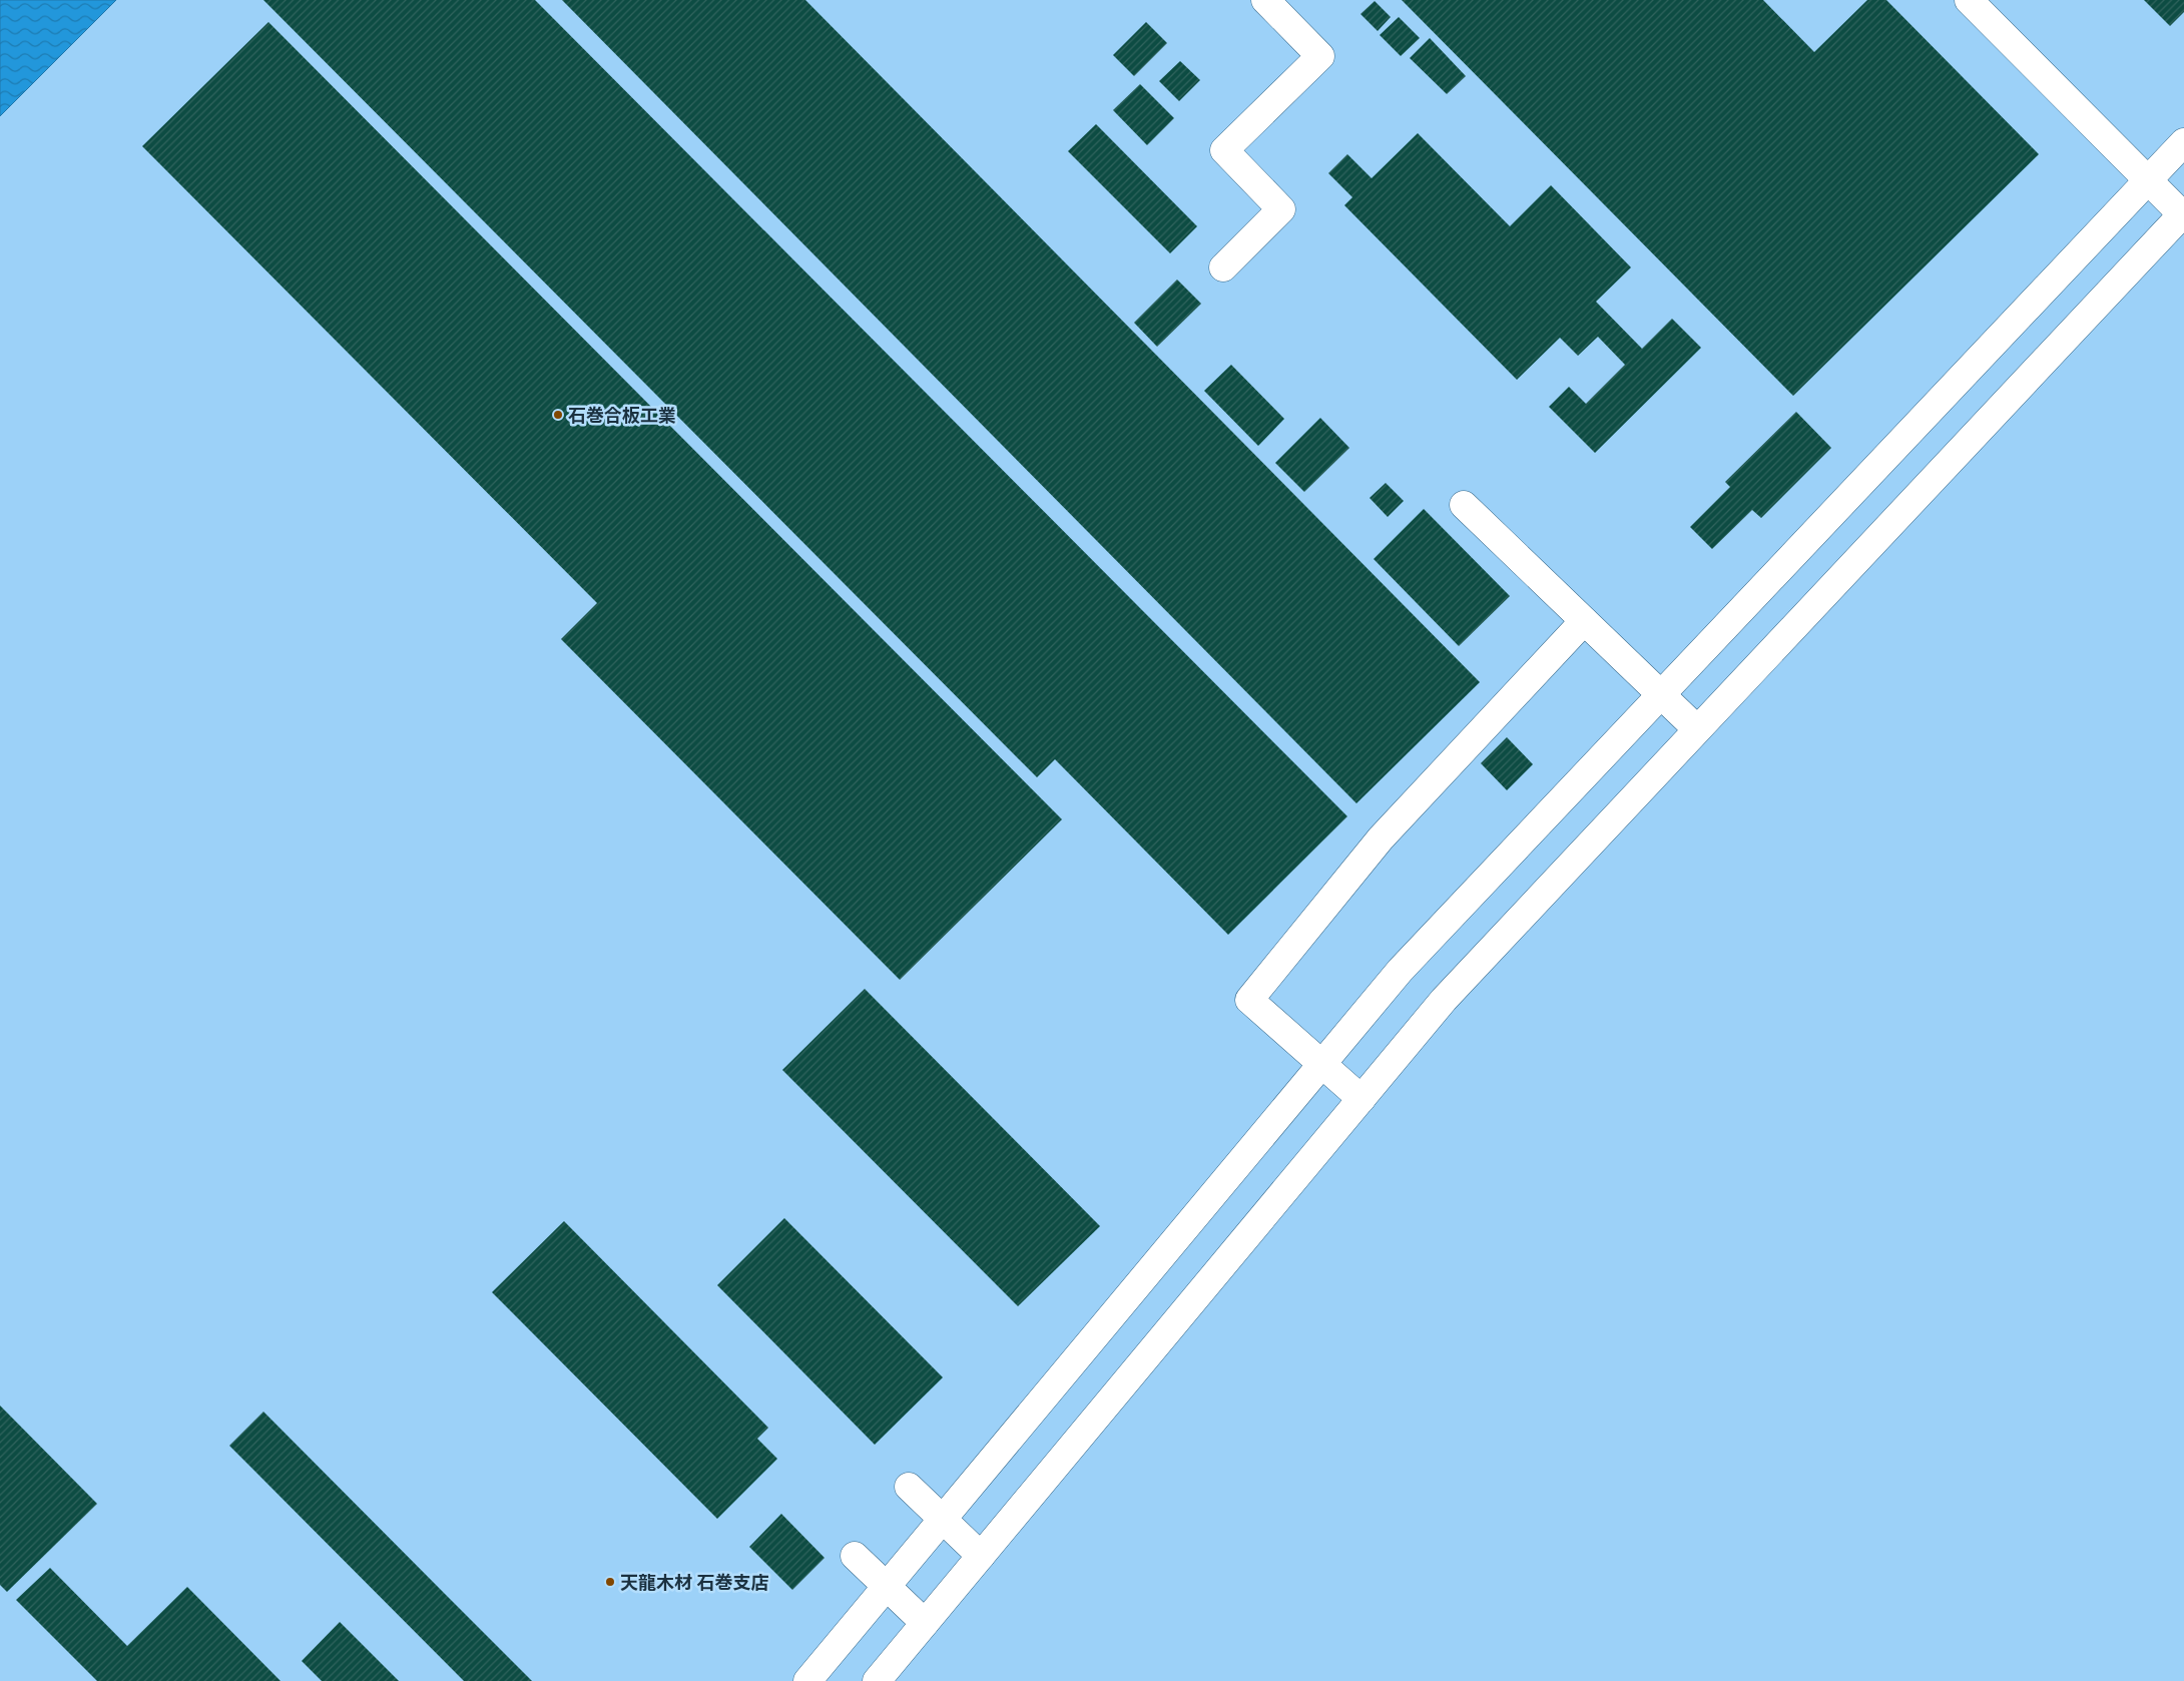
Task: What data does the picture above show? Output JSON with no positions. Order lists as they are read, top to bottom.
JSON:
{
  "places": ["石巻合板工業", "天龍木材 石巻支店"]
}
